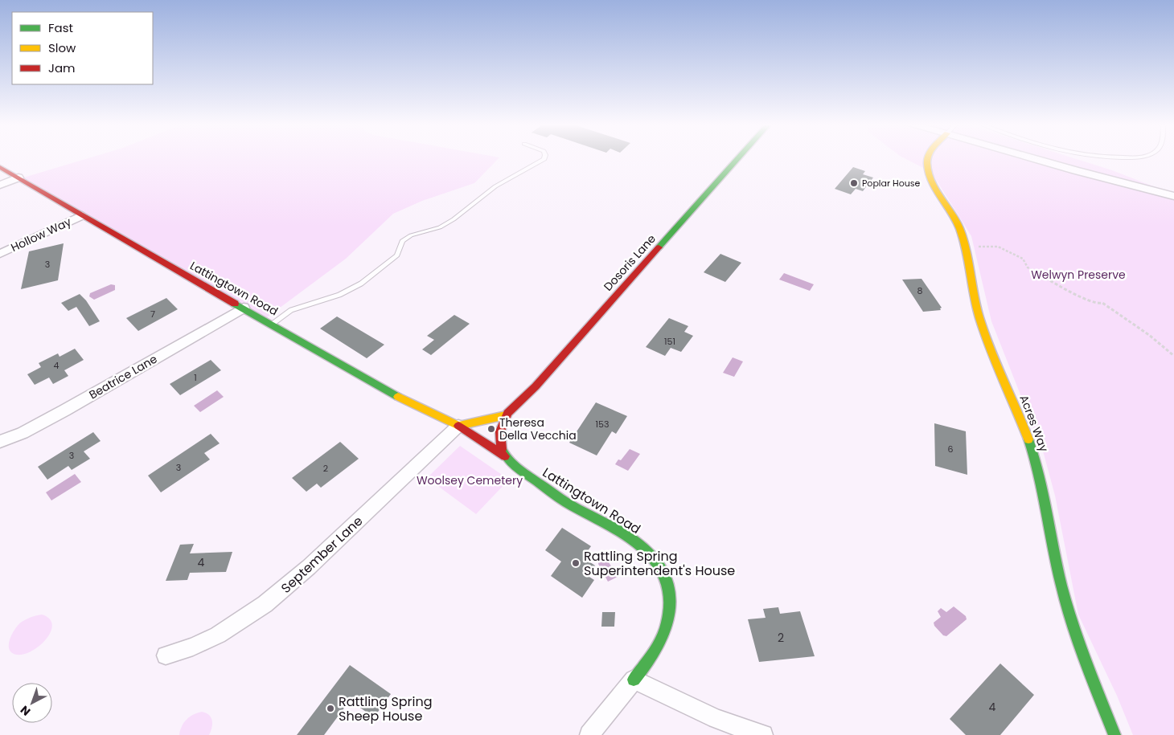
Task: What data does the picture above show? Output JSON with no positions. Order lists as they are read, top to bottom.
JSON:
{
  "streets": {
    "street": [
      "Hollow Way",
      "Dosoris Lane",
      "Lattingtown Road",
      "Beatrice Lane",
      "Acres Way",
      "September Lane"
    ]
  },
  "crossings": [
    ["Hollow Way", "Lattingtown Road"],
    ["Lattingtown Road", "Beatrice Lane"],
    ["Lattingtown Road", "September Lane"]
  ],
  "parks": ["Welwyn Preserve", "Woolsey Cemetery"],
  "places": [
    "Poplar House",
    "Theresa Della Vecchia",
    "Rattling Spring Superintendent's House",
    "Rattling Spring Sheep House"
  ],
  "house_numbers": [
    "3",
    "8",
    "7",
    "151",
    "4",
    "1",
    "153",
    "6",
    "3",
    "3",
    "2",
    "4",
    "2",
    "4"
  ],
  "legend": ["Fast", "Slow", "Jam"],
  "north": "bottom left"
}
